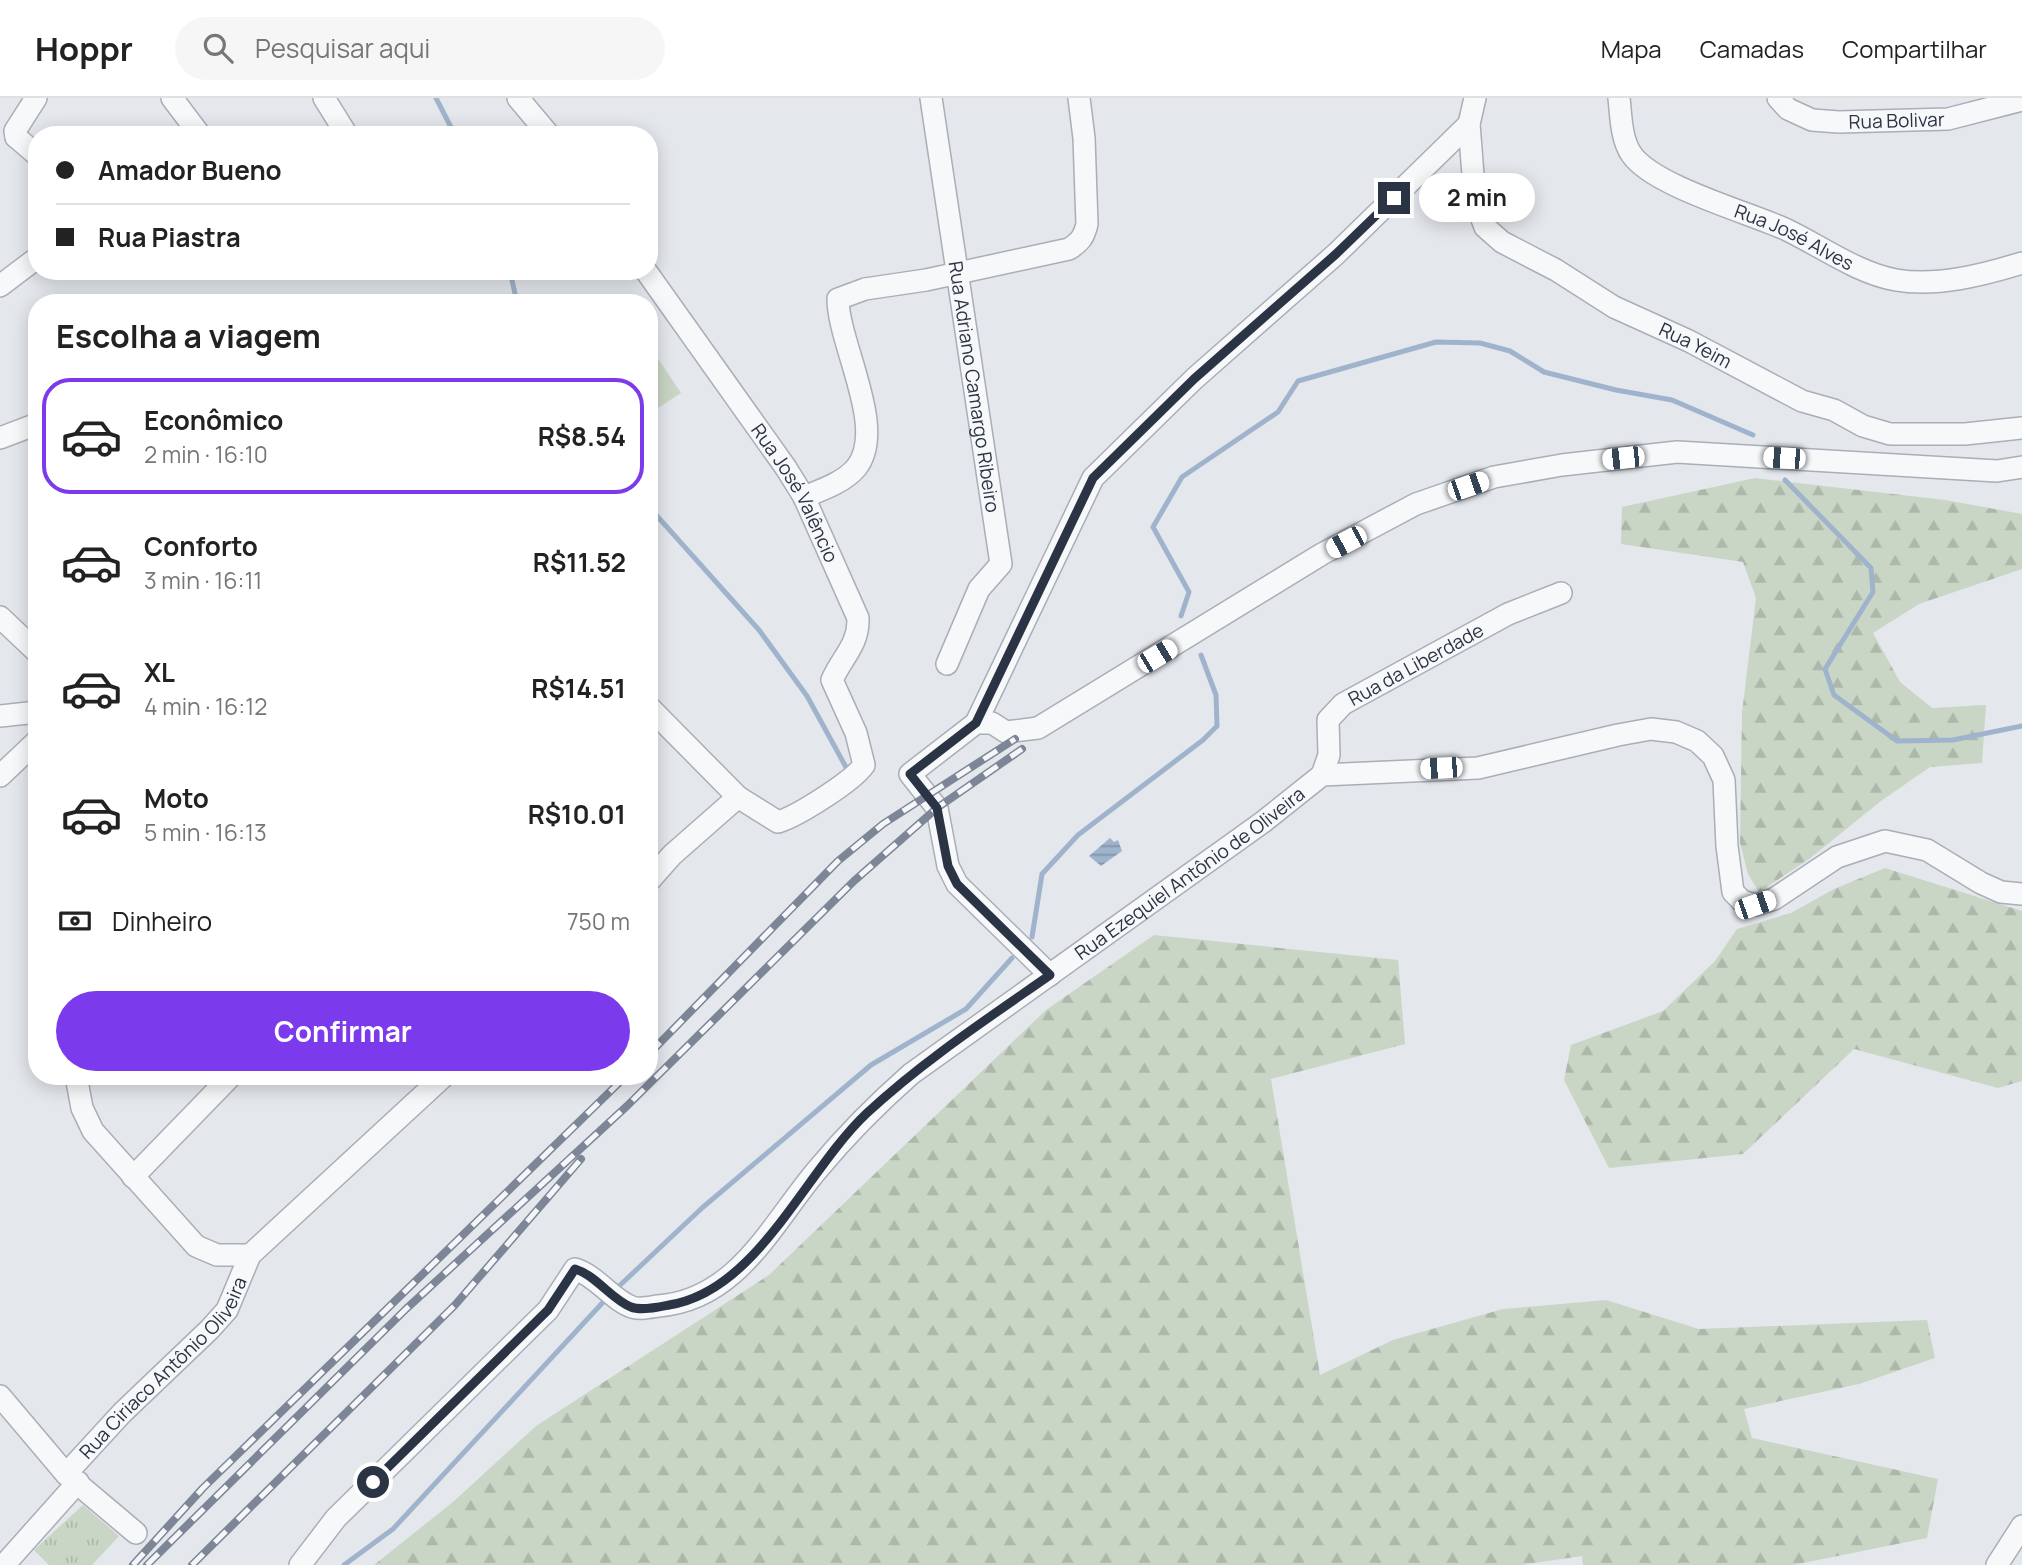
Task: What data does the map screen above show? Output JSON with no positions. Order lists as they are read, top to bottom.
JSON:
{
  "streets": {
    "street": [
      "Rua Bolivar",
      "Rua José Alves",
      "Rua Yeim",
      "Rua Adriano Camargo Ribeiro",
      "Rua José Valêncio",
      "Rua da Liberdade",
      "Rua Ezequiel Antônio de Oliveira",
      "Rua Ciriaco Antônio Oliveira"
    ]
  },
  "crossings": [
    ["Rua da Liberdade", "Rua Ezequiel Antônio de Oliveira"]
  ],
  "page": {
    "header": "Hoppr",
    "search": "Pesquisar aqui",
    "nav": ["Mapa", "Camadas", "Compartilhar"],
    "banner": ["Amador Bueno", "Rua Piastra"],
    "bubble": "2 min",
    "heading": "Escolha a viagem",
    "list": [
      {
        "name": "Econômico",
        "note": "2 min · 16:10",
        "value": "R$8.54"
      },
      {
        "name": "Conforto",
        "note": "3 min · 16:11",
        "value": "R$11.52"
      },
      {
        "name": "XL",
        "note": "4 min · 16:12",
        "value": "R$14.51"
      },
      {
        "name": "Moto",
        "note": "5 min · 16:13",
        "value": "R$10.01"
      }
    ],
    "pay": ["Dinheiro", "750 m"],
    "buttons": "Confirmar"
  }
}
